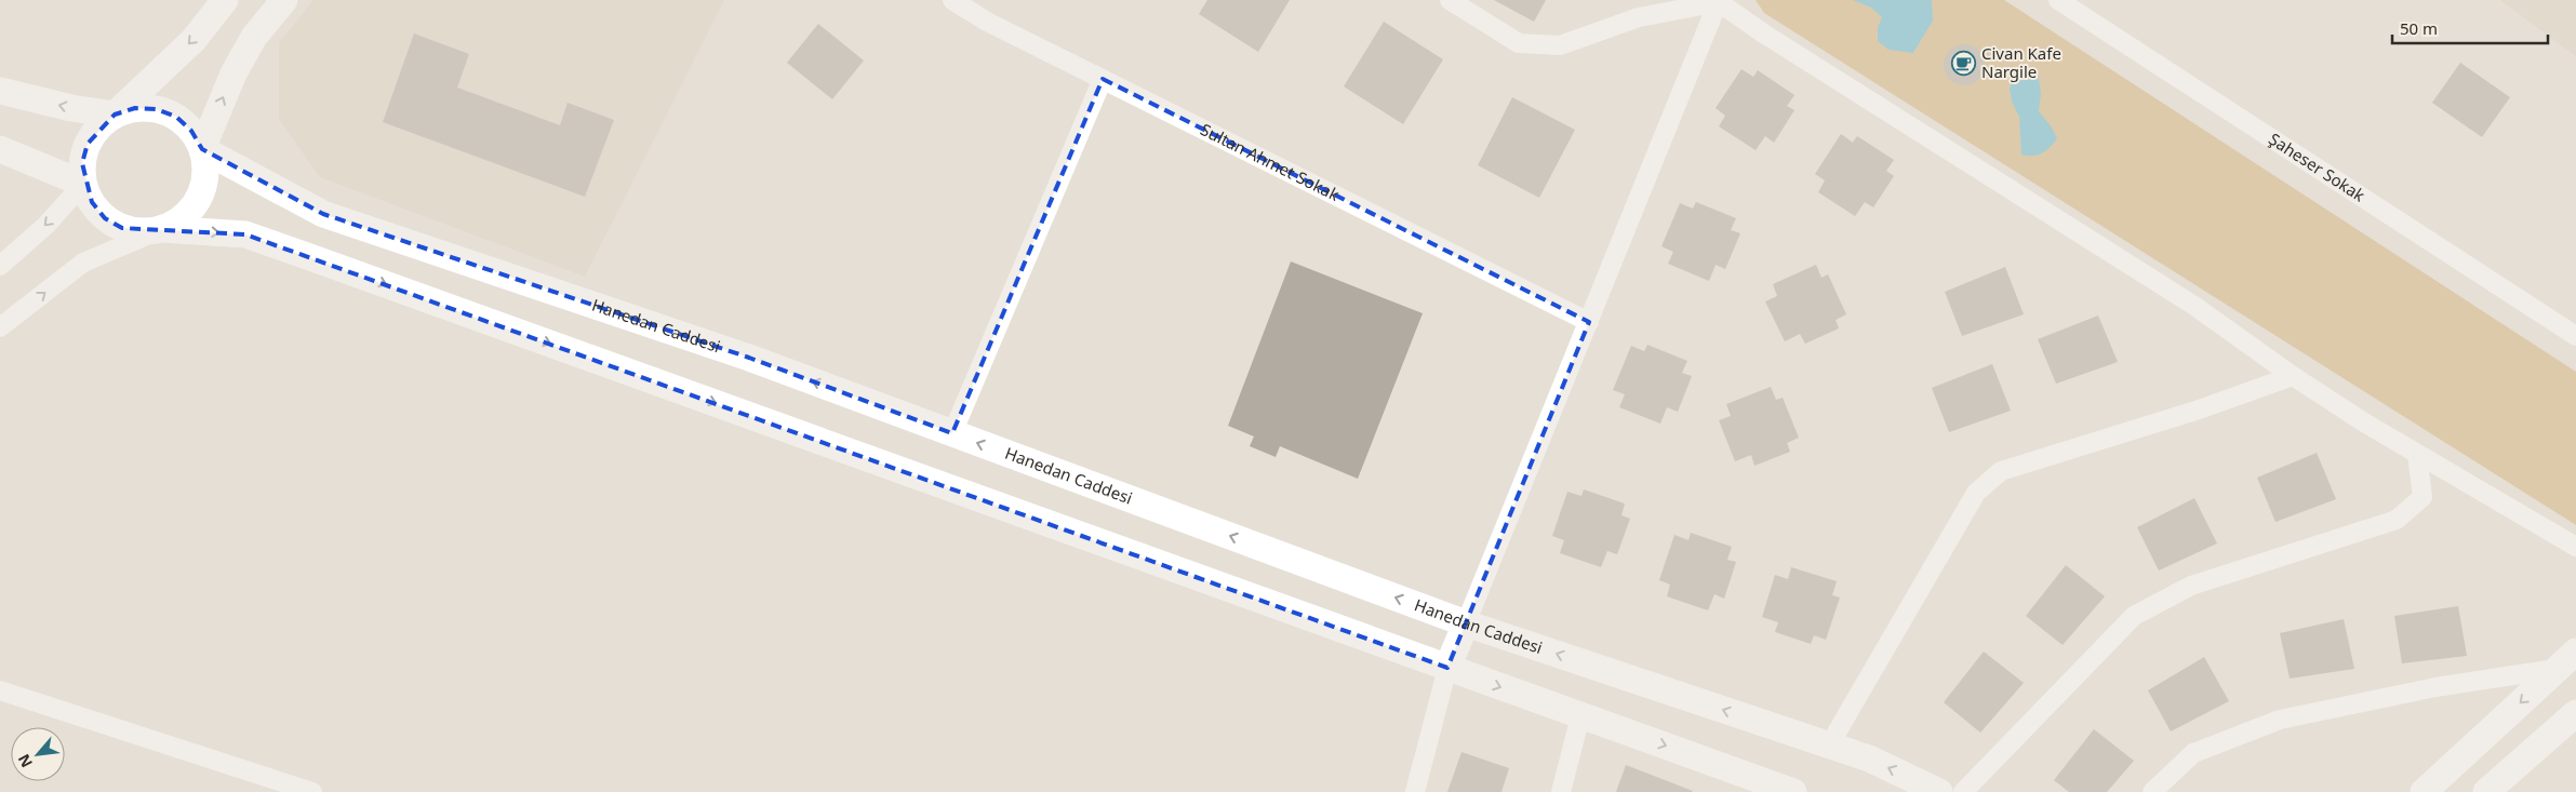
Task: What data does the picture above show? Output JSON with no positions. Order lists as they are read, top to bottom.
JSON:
{
  "streets": {
    "street": ["Sultan Ahmet Sokak", "Şaheser Sokak", "Hanedan Caddesi"]
  },
  "places": {
    "cafe": ["Civan Kafe Nargile"]
  },
  "scale_bar": "50 m",
  "north": "bottom left"
}
